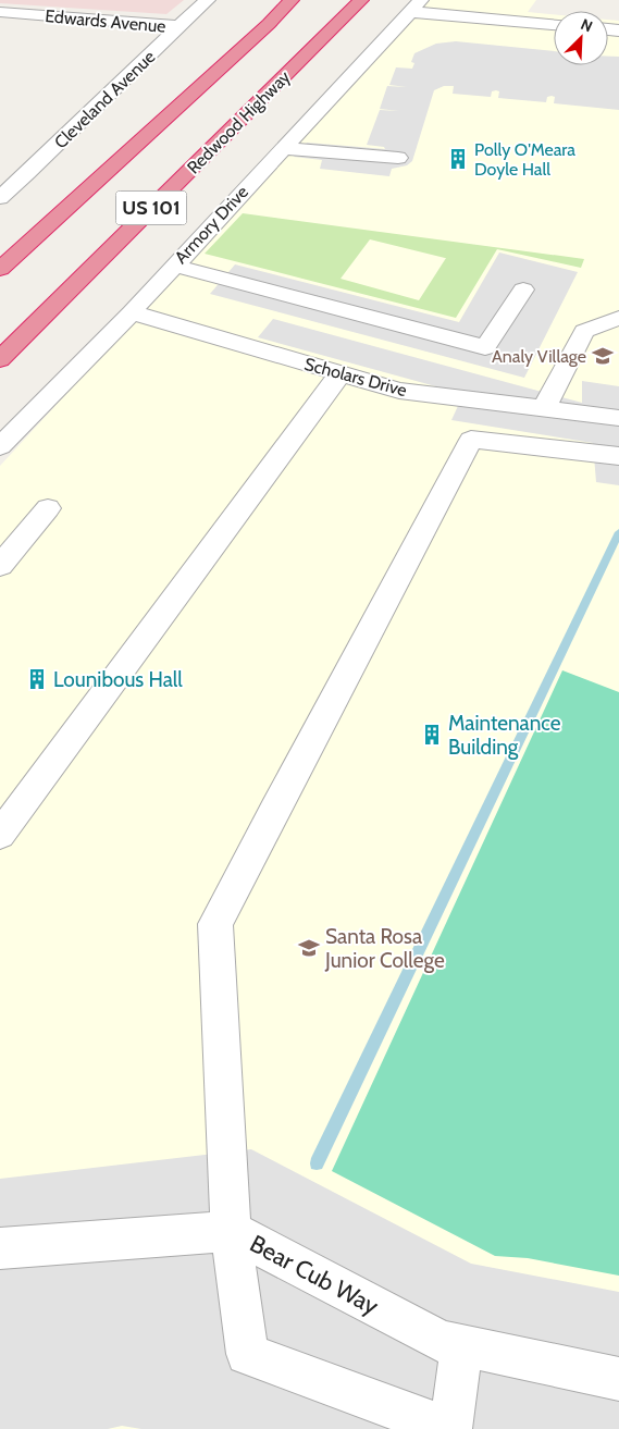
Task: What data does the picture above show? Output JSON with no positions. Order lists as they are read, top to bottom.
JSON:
{
  "streets": {
    "highway": ["Redwood Highway", "US 101"],
    "street": [
      "Edwards Avenue",
      "Cleveland Avenue",
      "Armory Drive",
      "Scholars Drive",
      "Bear Cub Way"
    ]
  },
  "crossings": [
    ["Edwards Avenue", "Cleveland Avenue"],
    ["Armory Drive", "Scholars Drive"]
  ],
  "places": {
    "building": ["Polly O'Meara Doyle Hall", "Lounibous Hall", "Maintenance Building"],
    "school or university": ["Analy Village", "Santa Rosa Junior College"]
  },
  "north": "top right"
}
